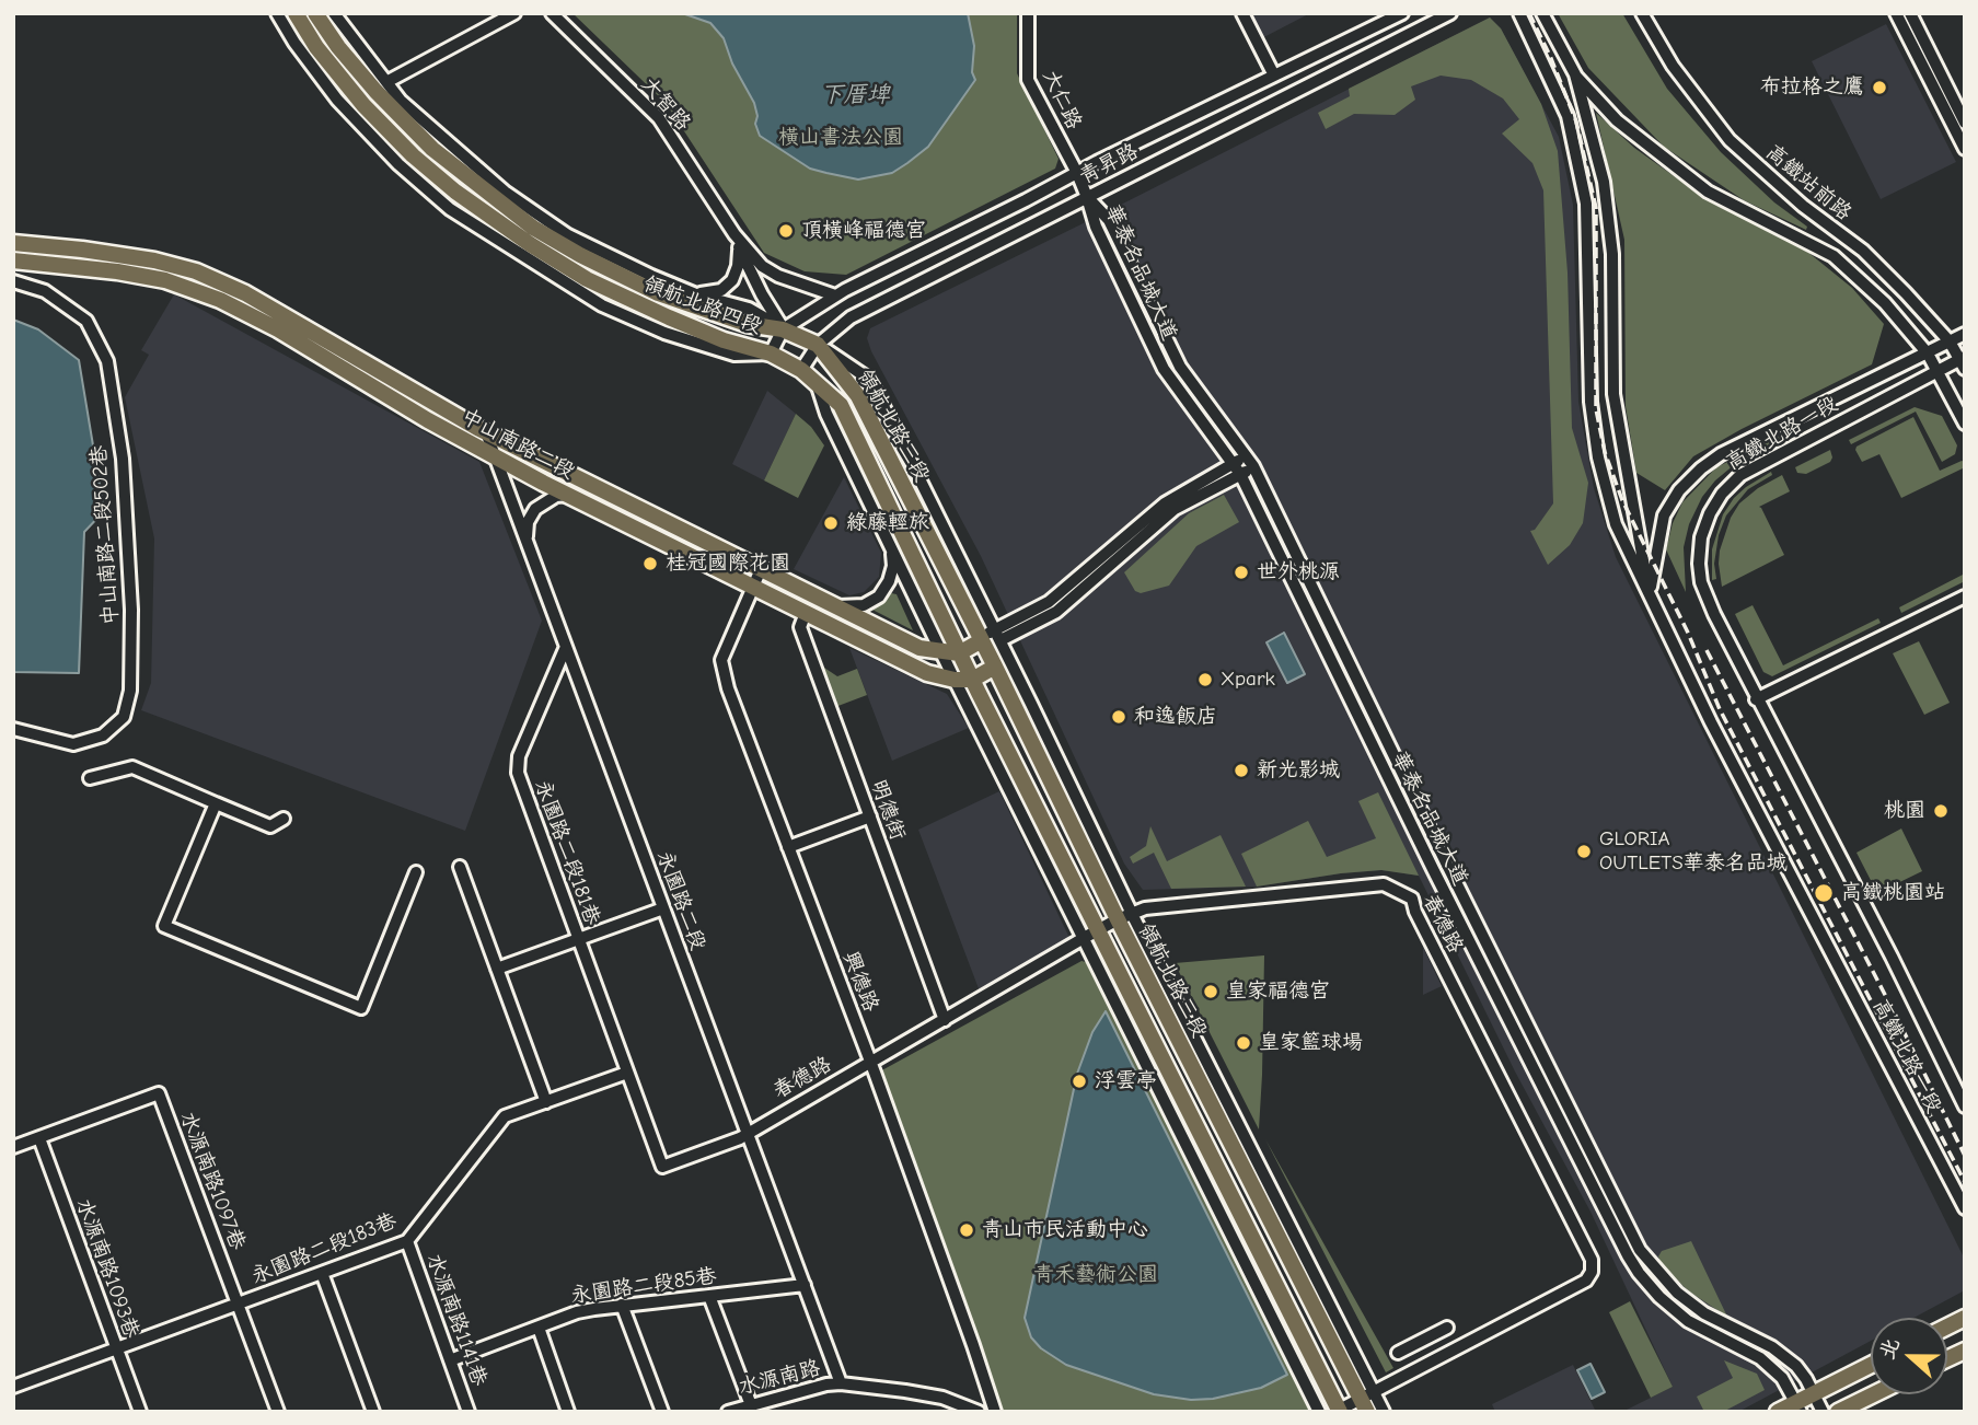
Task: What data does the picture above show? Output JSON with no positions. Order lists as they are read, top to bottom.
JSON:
{
  "streets": {
    "main road": ["領航北路四段", "領航北路三段", "中山南路二段"],
    "street": [
      "大仁路",
      "大智路",
      "青昇路",
      "高鐵站前路",
      "華泰名品城大道",
      "高鐵北路一段",
      "中山南路二段502巷",
      "明德街",
      "永園路二段181巷",
      "永園路二段",
      "春德路",
      "興德路",
      "水源南路1097巷",
      "永園路二段183巷",
      "水源南路1093巷",
      "永園路二段85巷",
      "水源南路1141巷",
      "水源南路"
    ]
  },
  "crossings": [
    ["大仁路", "青昇路"],
    ["大仁路", "華泰名品城大道"],
    ["大智路", "青昇路"],
    ["大智路", "領航北路四段"],
    ["青昇路", "華泰名品城大道"],
    ["青昇路", "領航北路四段"],
    ["青昇路", "領航北路三段"],
    ["高鐵站前路", "高鐵北路一段"],
    ["領航北路四段", "領航北路三段"],
    ["領航北路三段", "中山南路二段"],
    ["領航北路三段", "春德路"],
    ["中山南路二段", "明德街"],
    ["中山南路二段", "永園路二段"],
    ["中山南路二段", "興德路"],
    ["明德街", "春德路"],
    ["永園路二段181巷", "永園路二段"],
    ["永園路二段181巷", "永園路二段183巷"],
    ["永園路二段", "春德路"],
    ["永園路二段", "永園路二段85巷"],
    ["永園路二段", "水源南路"],
    ["春德路", "興德路"],
    ["水源南路1097巷", "永園路二段183巷"],
    ["水源南路1097巷", "水源南路1093巷"],
    ["永園路二段183巷", "水源南路1093巷"],
    ["永園路二段183巷", "水源南路1141巷"],
    ["永園路二段85巷", "水源南路1141巷"]
  ],
  "water": ["下厝埤"],
  "parks": ["橫山書法公園", "青禾藝術公園"],
  "places": [
    "布拉格之鷹",
    "頂橫峰福德宮",
    "綠藤輕旅",
    "桂冠國際花園",
    "世外桃源",
    "Xpark",
    "和逸飯店",
    "新光影城",
    "桃園",
    "GLORIA OUTLETS華泰名品城",
    "高鐵桃園站",
    "皇家福德宮",
    "皇家籃球場",
    "浮雲亭",
    "青山市民活動中心"
  ],
  "north": "left"
}
